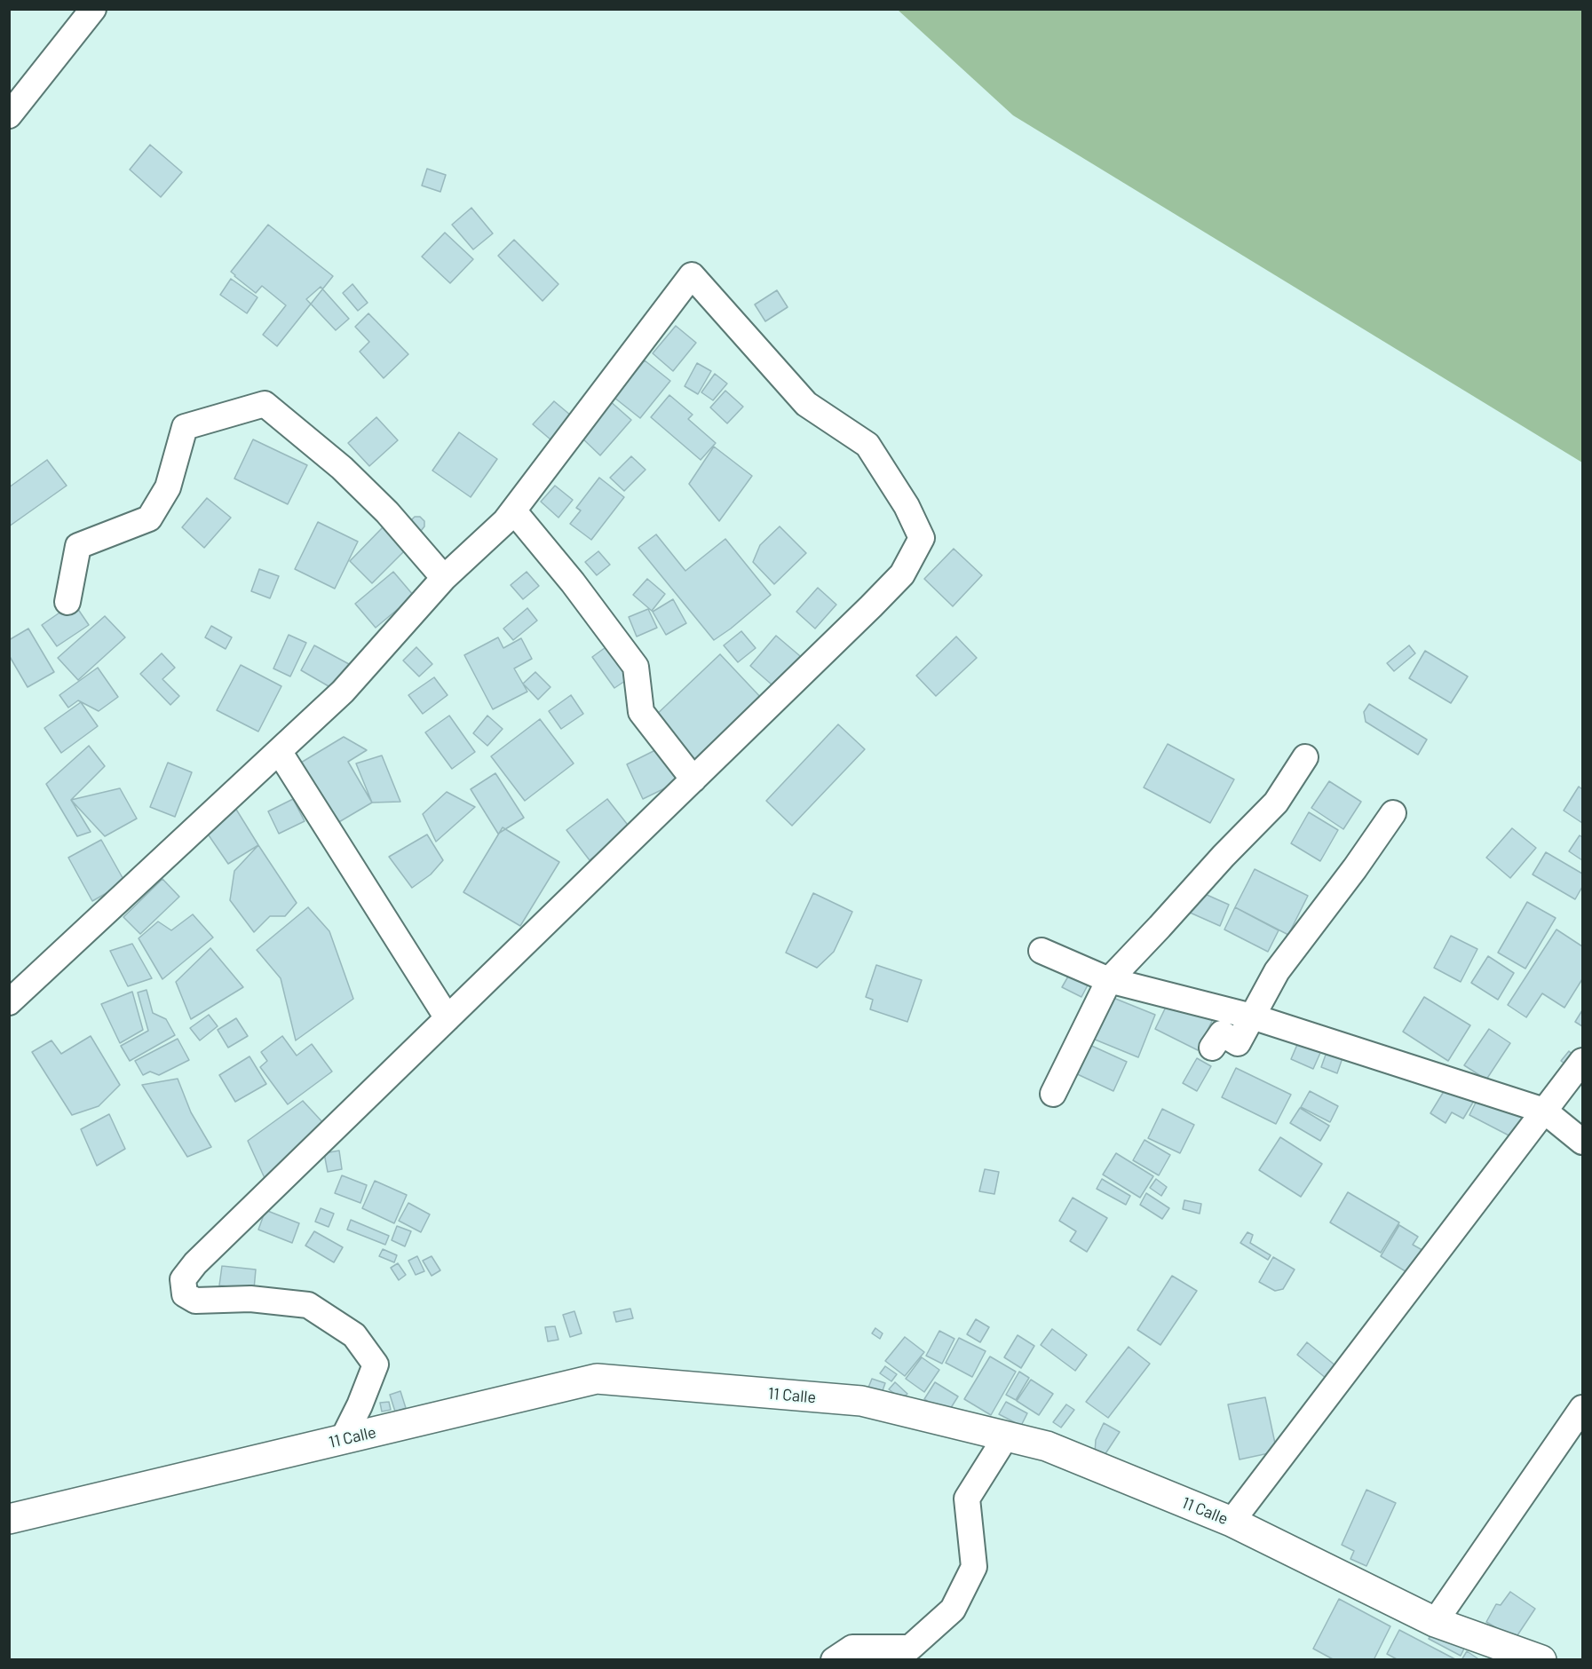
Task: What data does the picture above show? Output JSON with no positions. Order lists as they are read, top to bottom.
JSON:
{
  "streets": {
    "street": ["11 Calle"]
  }
}
